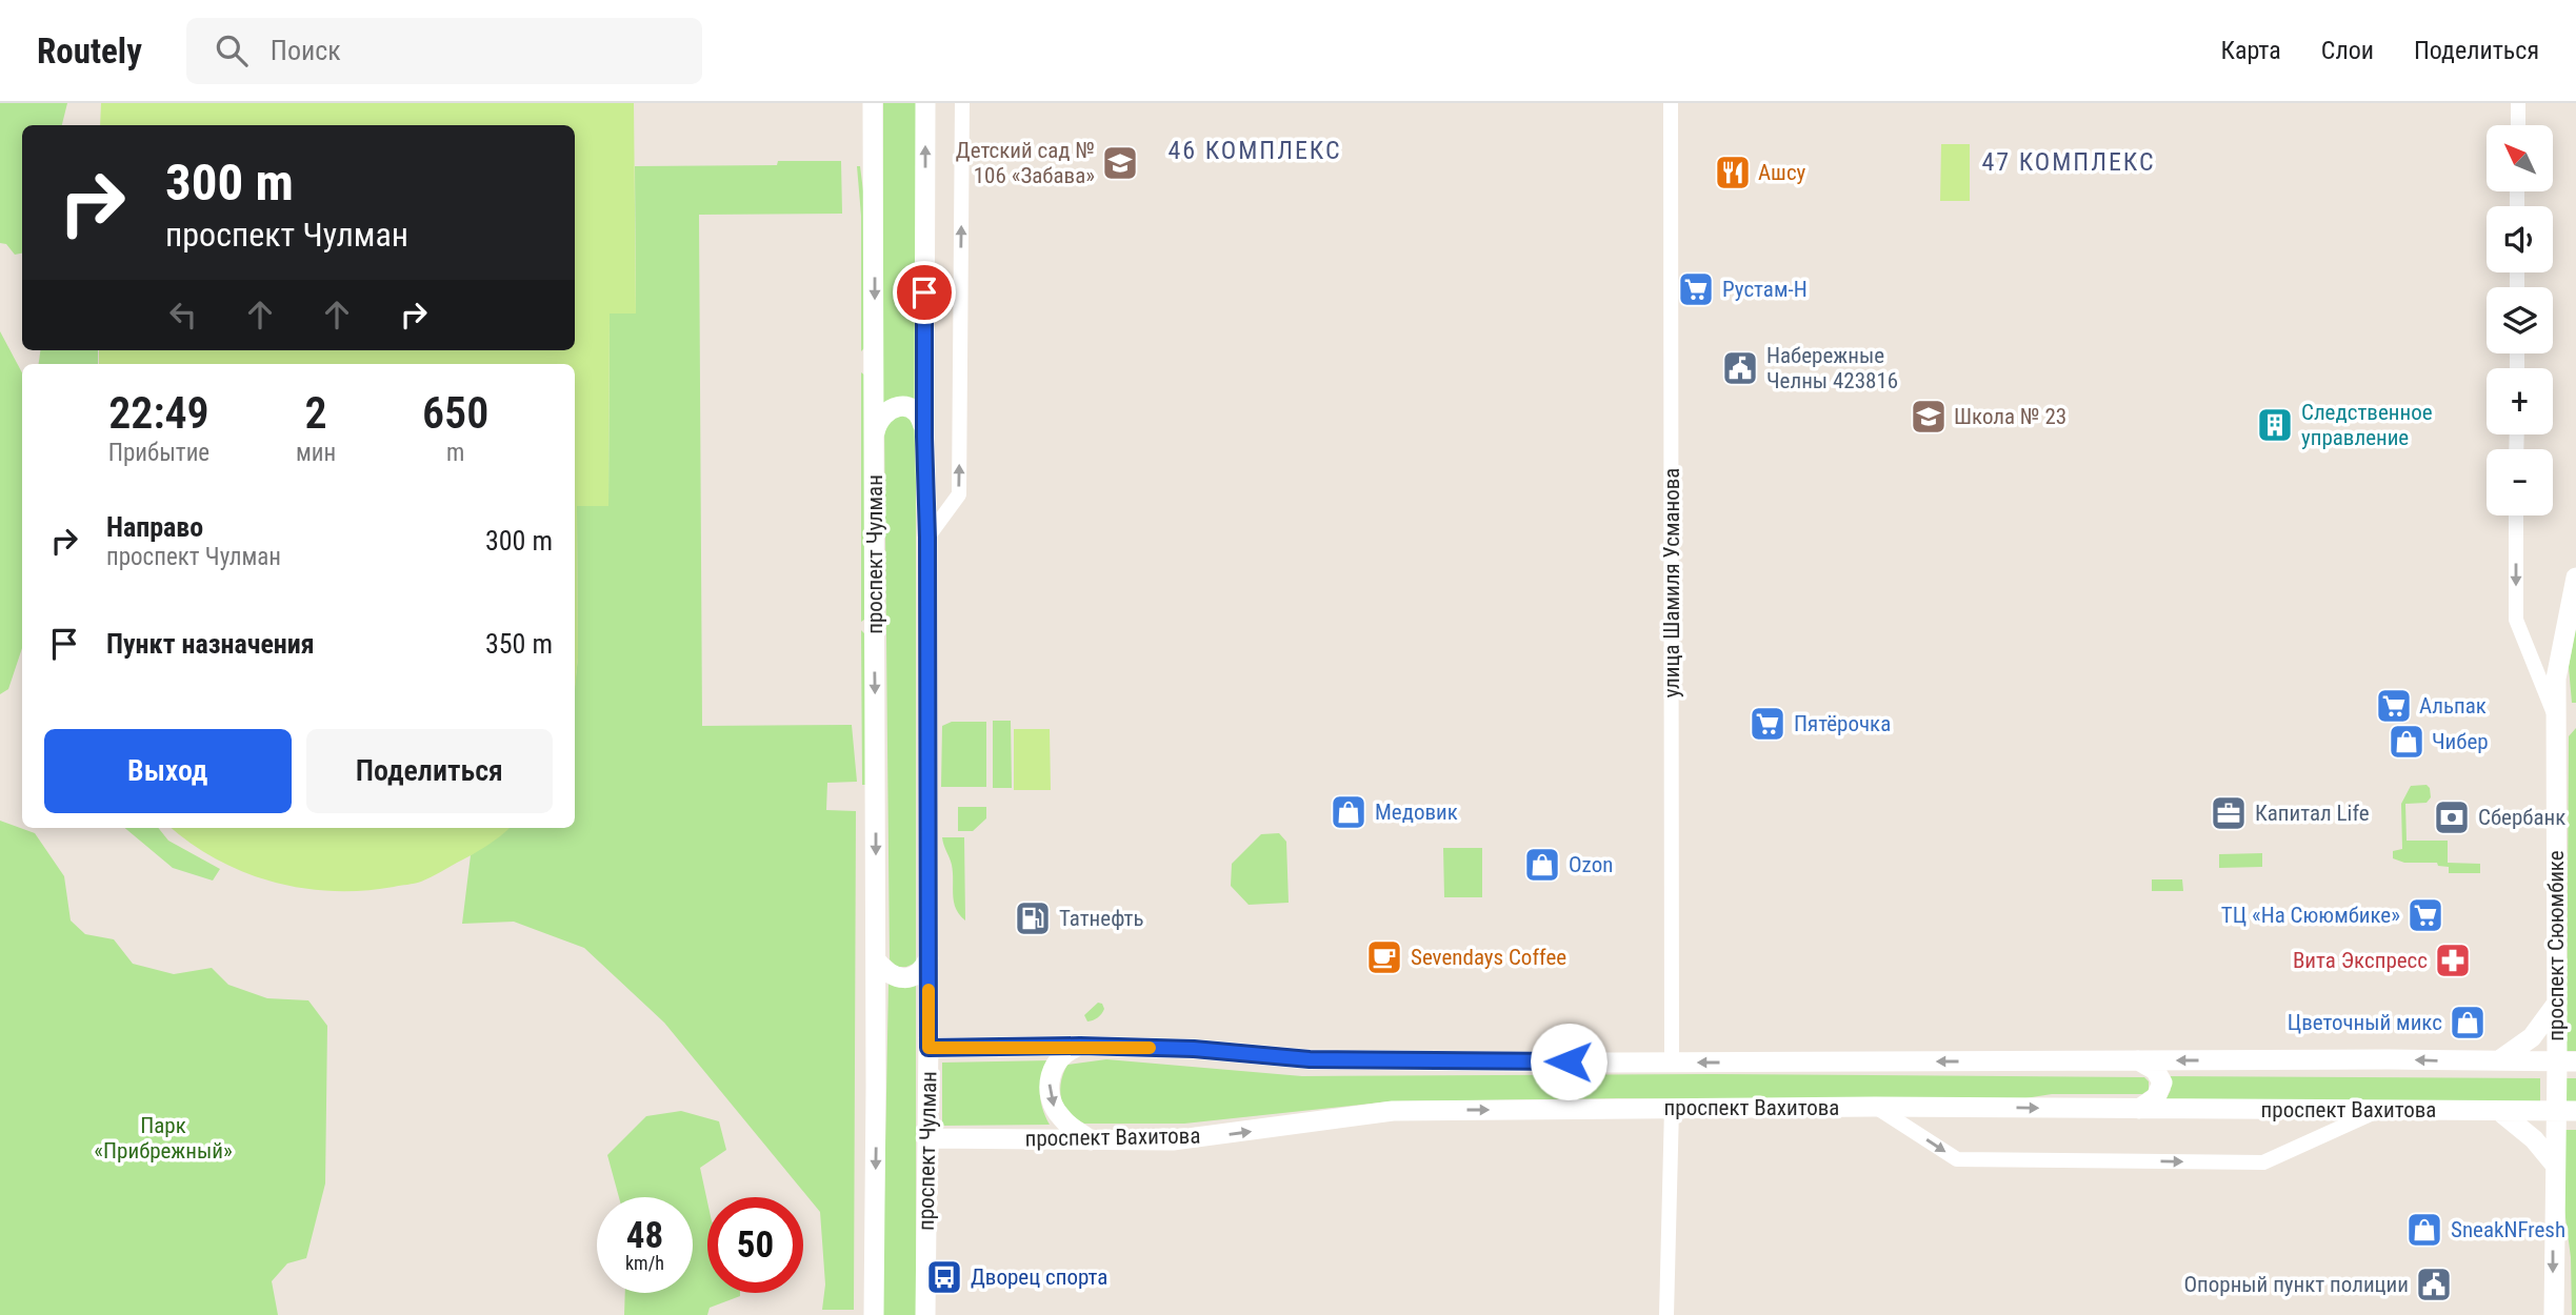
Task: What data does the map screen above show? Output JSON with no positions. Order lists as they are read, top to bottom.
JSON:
{
  "streets": {
    "main road": ["проспект Чулман", "проспект Сююмбике", "проспект Вахитова"],
    "street": ["улица Шамиля Усманова"]
  },
  "crossings": [
    ["проспект Чулман", "проспект Вахитова"],
    ["улица Шамиля Усманова", "проспект Вахитова"],
    ["проспект Сююмбике", "проспект Вахитова"]
  ],
  "districts": ["46 КОМПЛЕКС", "47 КОМПЛЕКС"],
  "parks": ["Парк «Прибрежный»"],
  "places": {
    "school or university": ["Детский сад № 106 «Забава»", "Школа № 23"],
    "restaurant": ["Ашсу"],
    "supermarket": [
      "Рустам-Н",
      "Альпак",
      "Пятёрочка",
      "ТЦ «На Сююмбике»"
    ],
    "public building": ["Набережные Челны 423816", "Опорный пункт полиции"],
    "building": ["Следственное управление"],
    "shop": [
      "Чибер",
      "Медовик",
      "Ozon",
      "Цветочный микс",
      "SneakNFresh"
    ],
    "office": ["Капитал Life"],
    "bank": ["Сбербанк"],
    "fuel station": ["Татнефть"],
    "cafe": ["Sevendays Coffee"],
    "pharmacy": ["Вита Экспресс"],
    "bus stop": ["Дворец спорта"]
  },
  "north": "top left",
  "page": {
    "header": "Routely",
    "search": "Поиск",
    "nav": ["Карта", "Слои", "Поделиться"],
    "map_buttons": ["+", "−"],
    "turn": ["300 m", "проспект Чулман"],
    "eta": [
      "22:49",
      "Прибытие",
      "2",
      "мин",
      "650",
      "m"
    ],
    "list": [
      {
        "name": "Направо",
        "note": "проспект Чулман",
        "value": "300 m"
      },
      {
        "name": "Пункт назначения",
        "value": "350 m"
      }
    ],
    "buttons": ["Выход", "Поделиться"],
    "speed": "48 km/h",
    "limit": "50"
  }
}
